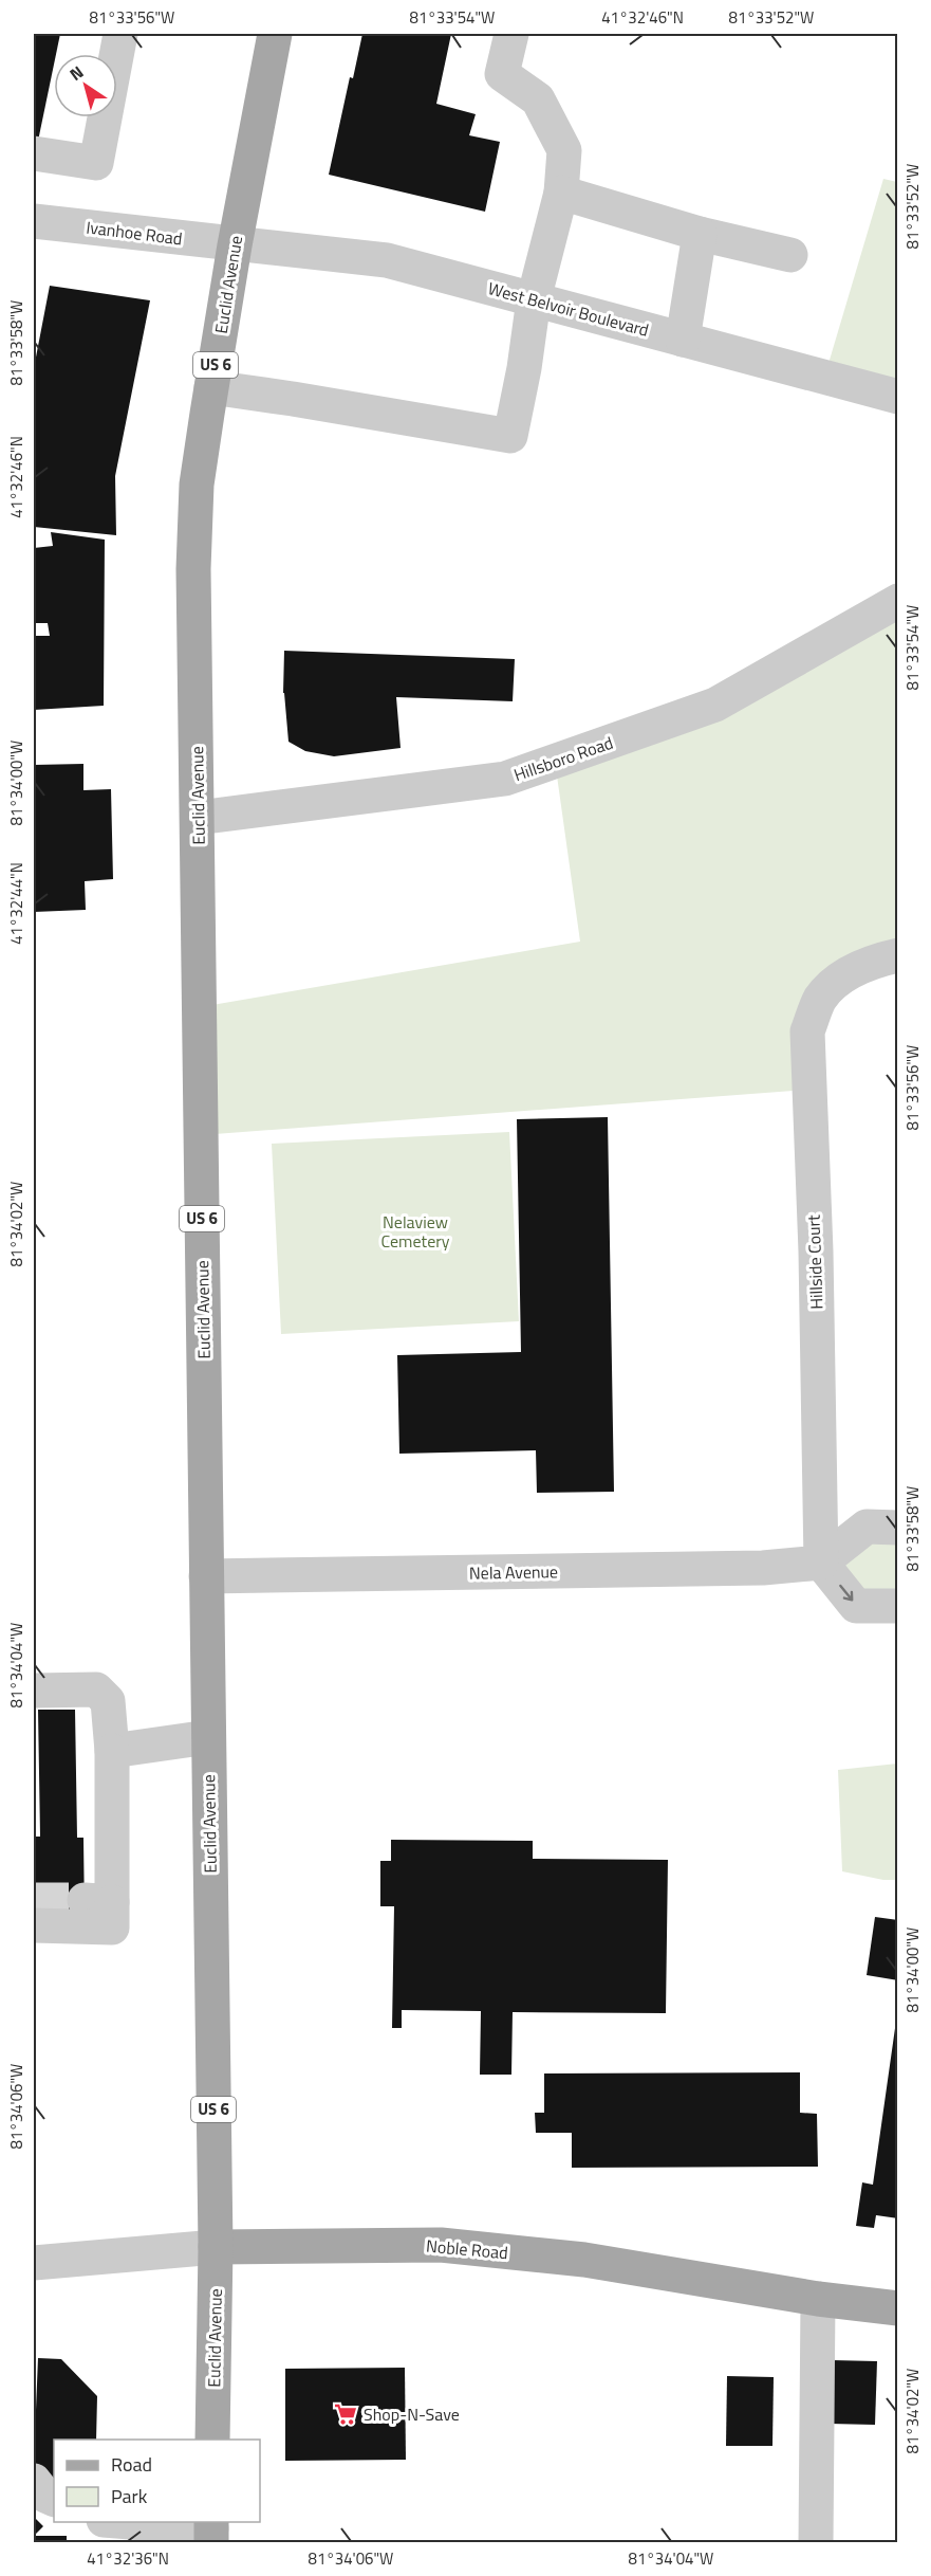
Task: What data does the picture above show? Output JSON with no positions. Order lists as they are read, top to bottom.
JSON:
{
  "streets": {
    "main road": ["Euclid Avenue", "US 6", "Noble Road"],
    "street": [
      "Ivanhoe Road",
      "West Belvoir Boulevard",
      "Hillsboro Road",
      "Hillside Court",
      "Nela Avenue"
    ]
  },
  "crossings": [
    ["Ivanhoe Road", "Euclid Avenue"],
    ["Ivanhoe Road", "West Belvoir Boulevard"],
    ["Euclid Avenue", "West Belvoir Boulevard"],
    ["Euclid Avenue", "Hillsboro Road"],
    ["Euclid Avenue", "Nela Avenue"],
    ["Euclid Avenue", "Noble Road"],
    ["Hillside Court", "Nela Avenue"]
  ],
  "parks": ["Nelaview Cemetery"],
  "places": {
    "supermarket": ["Shop-N-Save"]
  },
  "legend": ["Road", "Park"],
  "north": "top left",
  "coordinates": [
    "81°33'56\"W",
    "81°33'54\"W",
    "41°32'46\"N",
    "81°33'52\"W",
    "81°33'58\"W",
    "81°34'00\"W",
    "41°32'44\"N",
    "81°34'02\"W",
    "81°34'04\"W",
    "81°34'06\"W",
    "41°32'36\"N"
  ]
}
